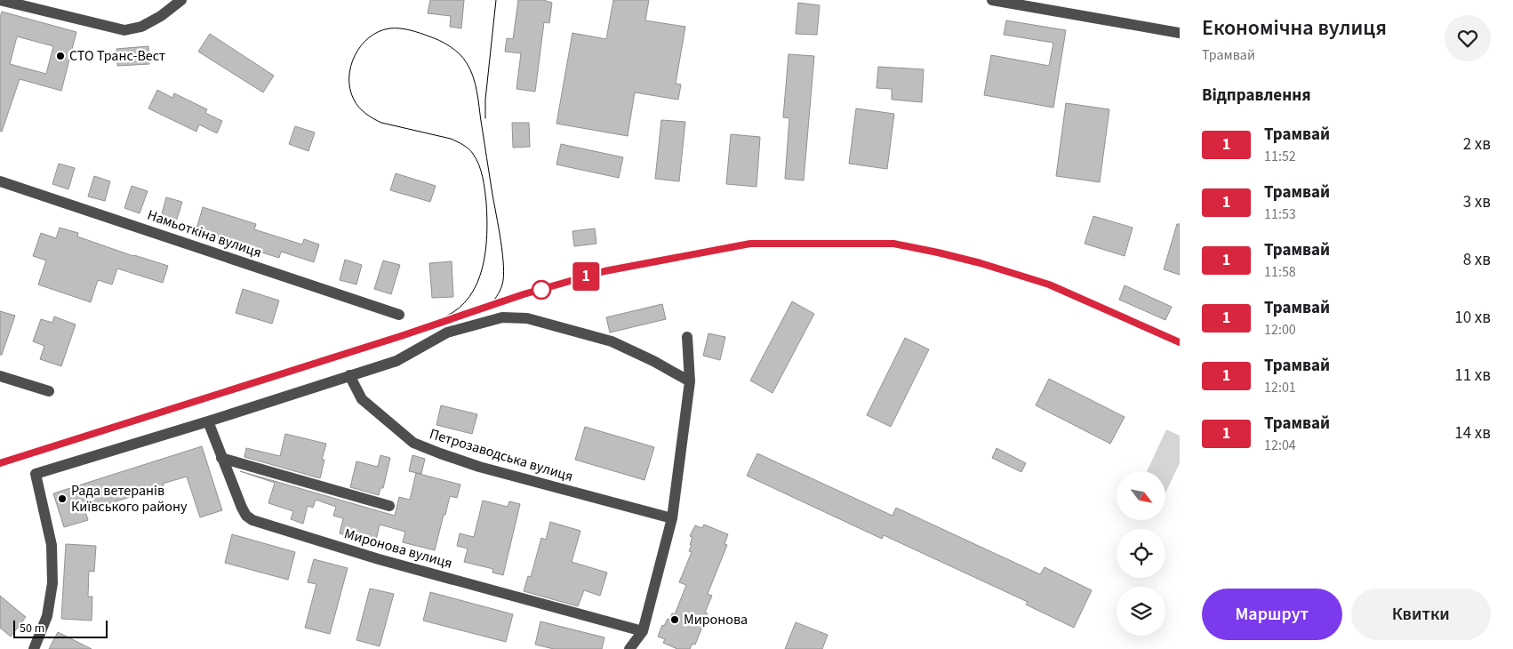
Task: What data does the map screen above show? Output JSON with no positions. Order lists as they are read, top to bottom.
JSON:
{
  "streets": {
    "street": ["Намьоткіна вулиця", "Петрозаводська вулиця", "Миронова вулиця"]
  },
  "places": ["СТО Транс-Вест", "Рада ветеранів Київського району", "Миронова"],
  "lines": ["tram line 1"],
  "scale_bar": "50 m",
  "north": "bottom right",
  "page": {
    "on_map": "1",
    "heading": [
      ["Економічна вулиця", "Трамвай"],
      "Відправлення"
    ],
    "list": [
      {
        "mark": "1",
        "name": "Трамвай",
        "note": "11:52",
        "value": "2 хв"
      },
      {
        "mark": "1",
        "name": "Трамвай",
        "note": "11:53",
        "value": "3 хв"
      },
      {
        "mark": "1",
        "name": "Трамвай",
        "note": "11:58",
        "value": "8 хв"
      },
      {
        "mark": "1",
        "name": "Трамвай",
        "note": "12:00",
        "value": "10 хв"
      },
      {
        "mark": "1",
        "name": "Трамвай",
        "note": "12:01",
        "value": "11 хв"
      },
      {
        "mark": "1",
        "name": "Трамвай",
        "note": "12:04",
        "value": "14 хв"
      }
    ],
    "buttons": ["Маршрут", "Квитки"],
    "scale": "50 m"
  }
}
